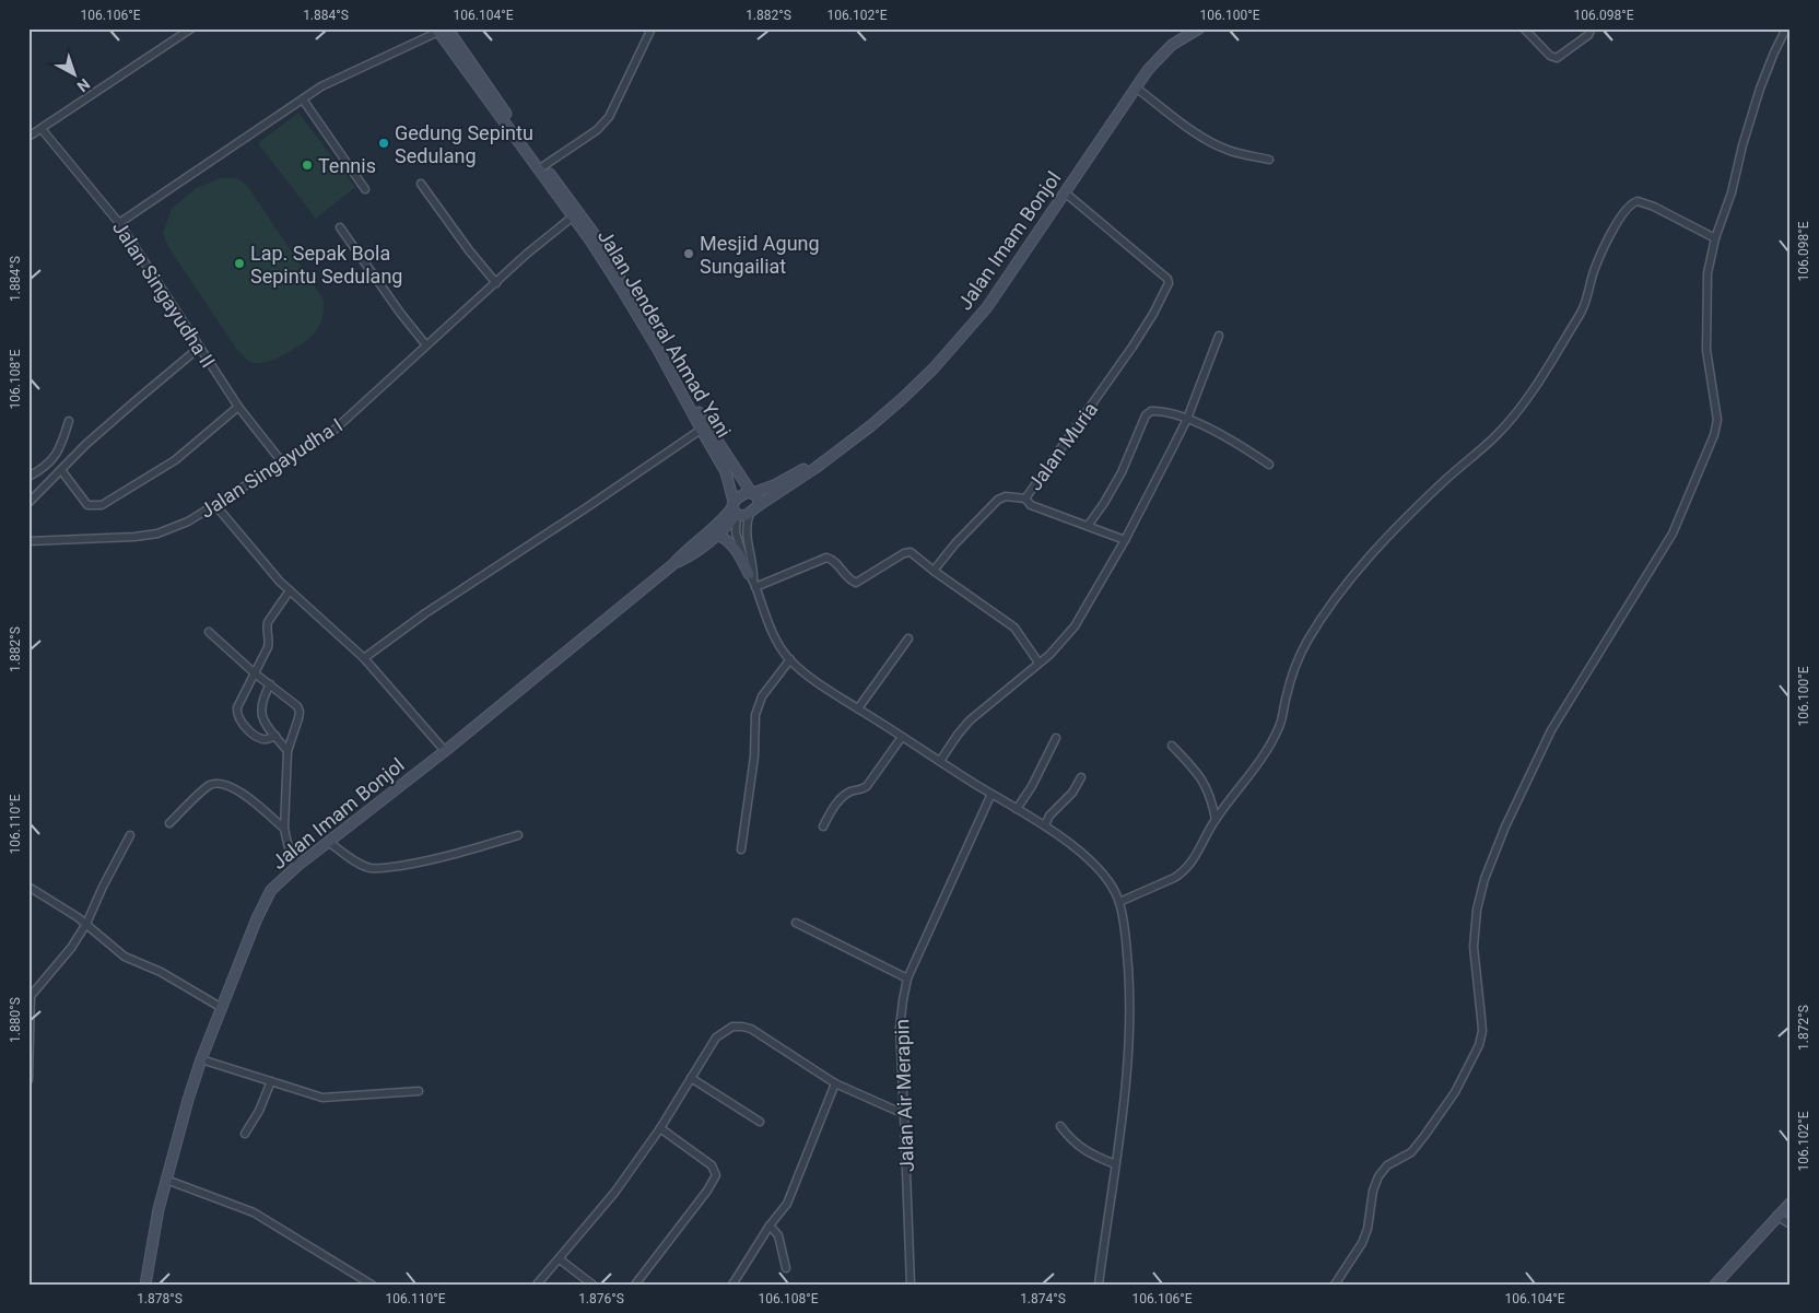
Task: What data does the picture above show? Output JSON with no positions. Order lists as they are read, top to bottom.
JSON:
{
  "streets": {
    "main road": ["Jalan Imam Bonjol", "Jalan Jenderal Ahmad Yani"],
    "street": [
      "Jalan Singayudha II",
      "Jalan Muria",
      "Jalan Singayudha I",
      "Jalan Air Merapin"
    ]
  },
  "crossings": [
    ["Jalan Imam Bonjol", "Jalan Jenderal Ahmad Yani"],
    ["Jalan Imam Bonjol", "Jalan Muria"],
    ["Jalan Singayudha II", "Jalan Singayudha I"],
    ["Jalan Jenderal Ahmad Yani", "Jalan Singayudha I"]
  ],
  "places": [
    "Gedung Sepintu Sedulang",
    "Tennis",
    "Mesjid Agung Sungailiat",
    "Lap. Sepak Bola Sepintu Sedulang"
  ],
  "north": "bottom right",
  "coordinates": [
    "106.106°E",
    "1.884°S",
    "106.104°E",
    "1.882°S",
    "106.102°E",
    "106.100°E",
    "106.098°E",
    "106.108°E",
    "106.110°E",
    "1.880°S",
    "1.872°S",
    "1.878°S",
    "1.876°S",
    "1.874°S"
  ]
}
